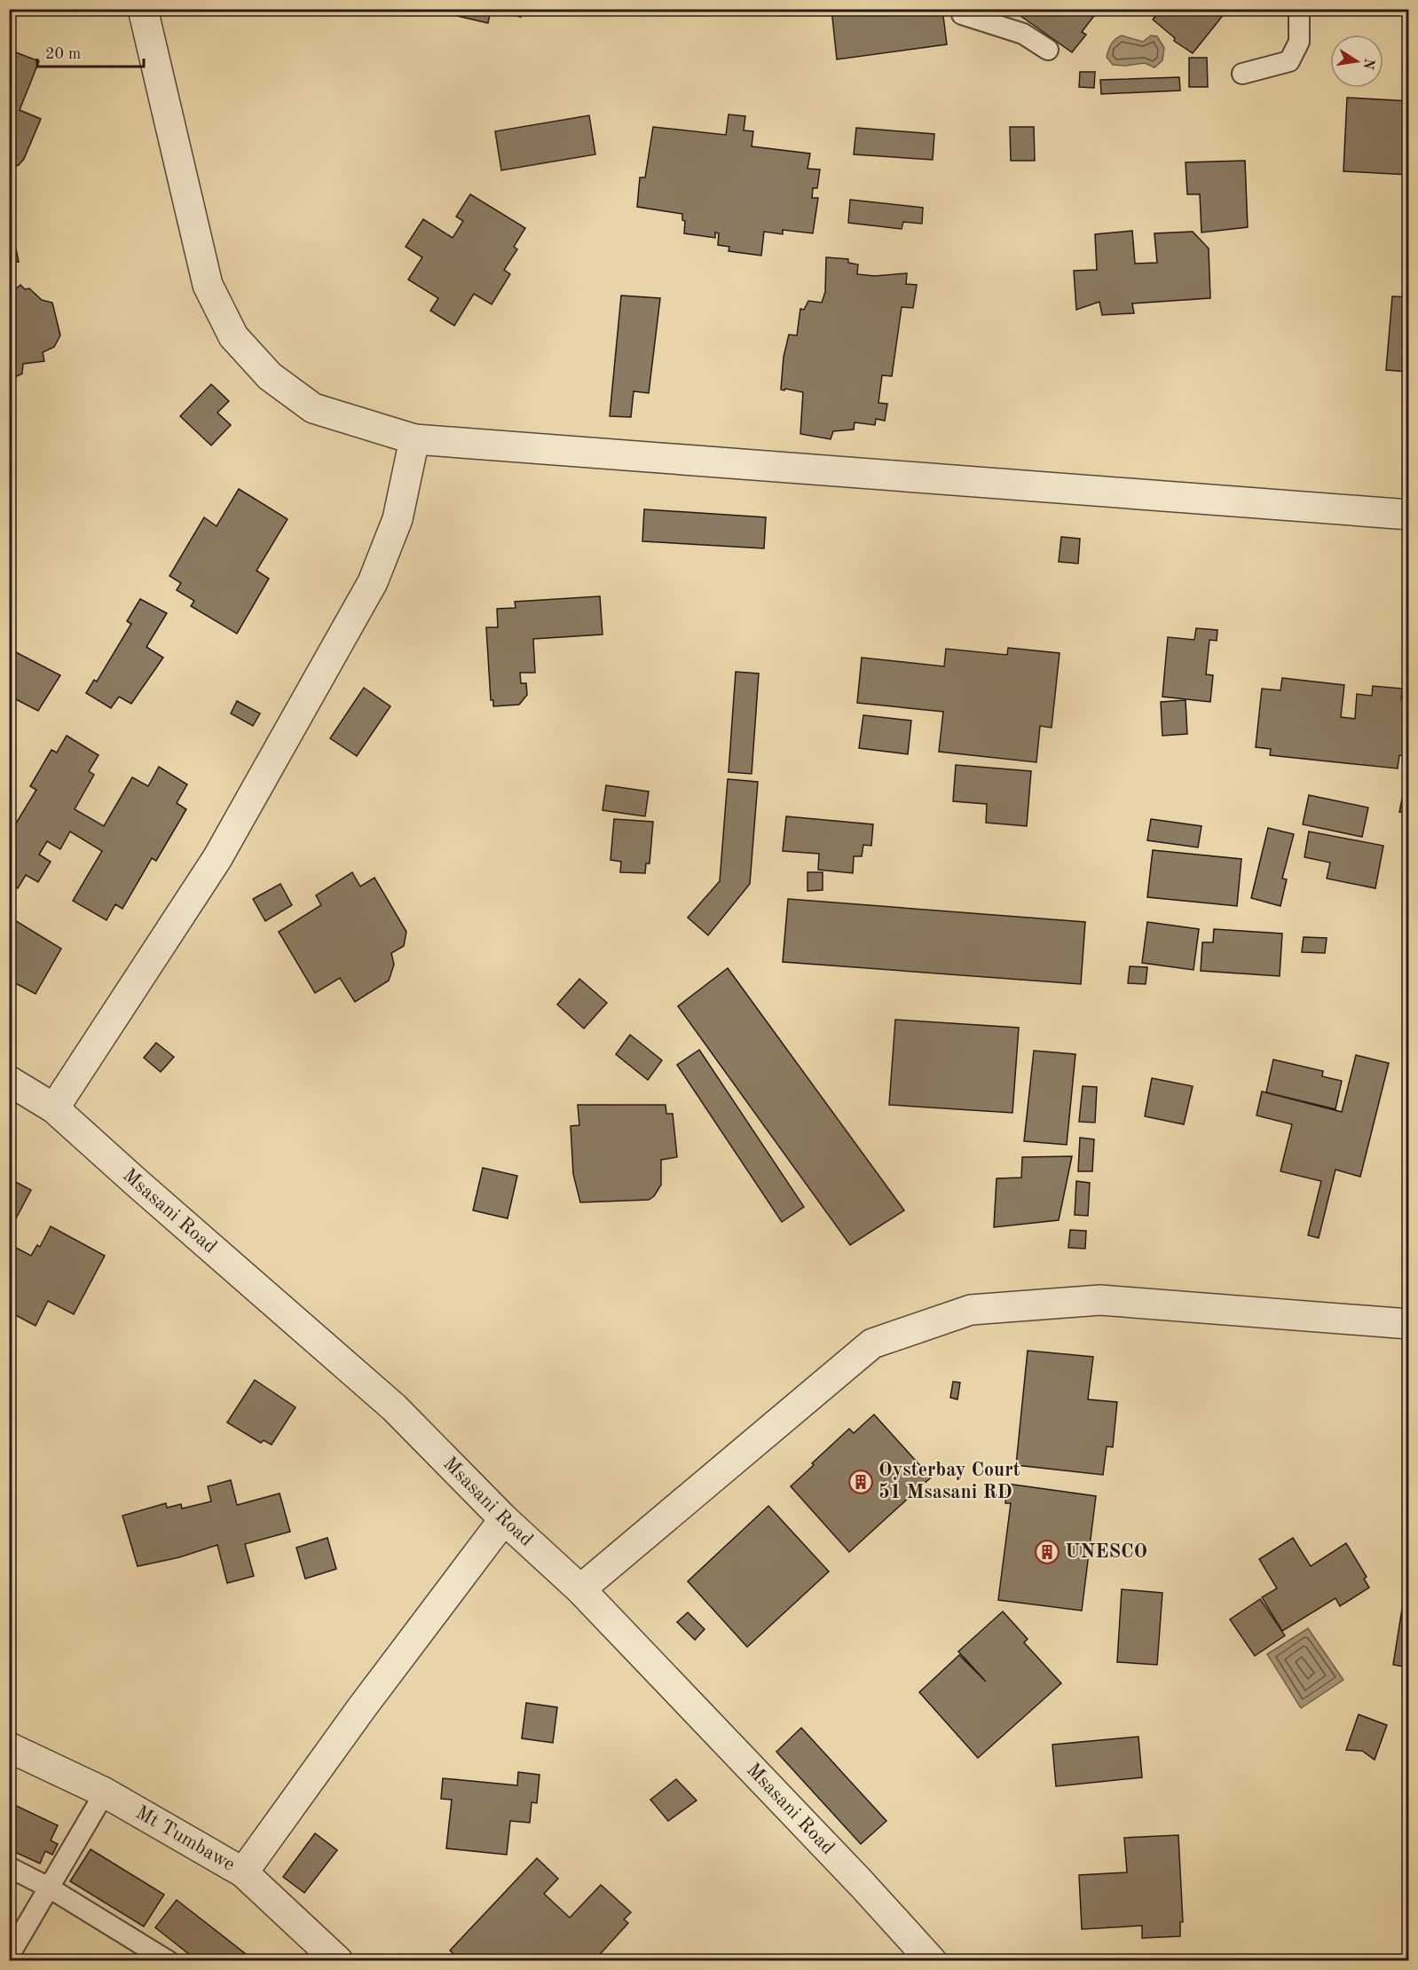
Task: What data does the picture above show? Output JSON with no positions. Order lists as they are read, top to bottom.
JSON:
{
  "streets": {
    "street": ["Msasani Road", "Mt Tumbawe"]
  },
  "places": {
    "building": ["Oysterbay Court 51 Msasani RD", "UNESCO"]
  },
  "scale_bar": "20 m",
  "north": "right"
}
